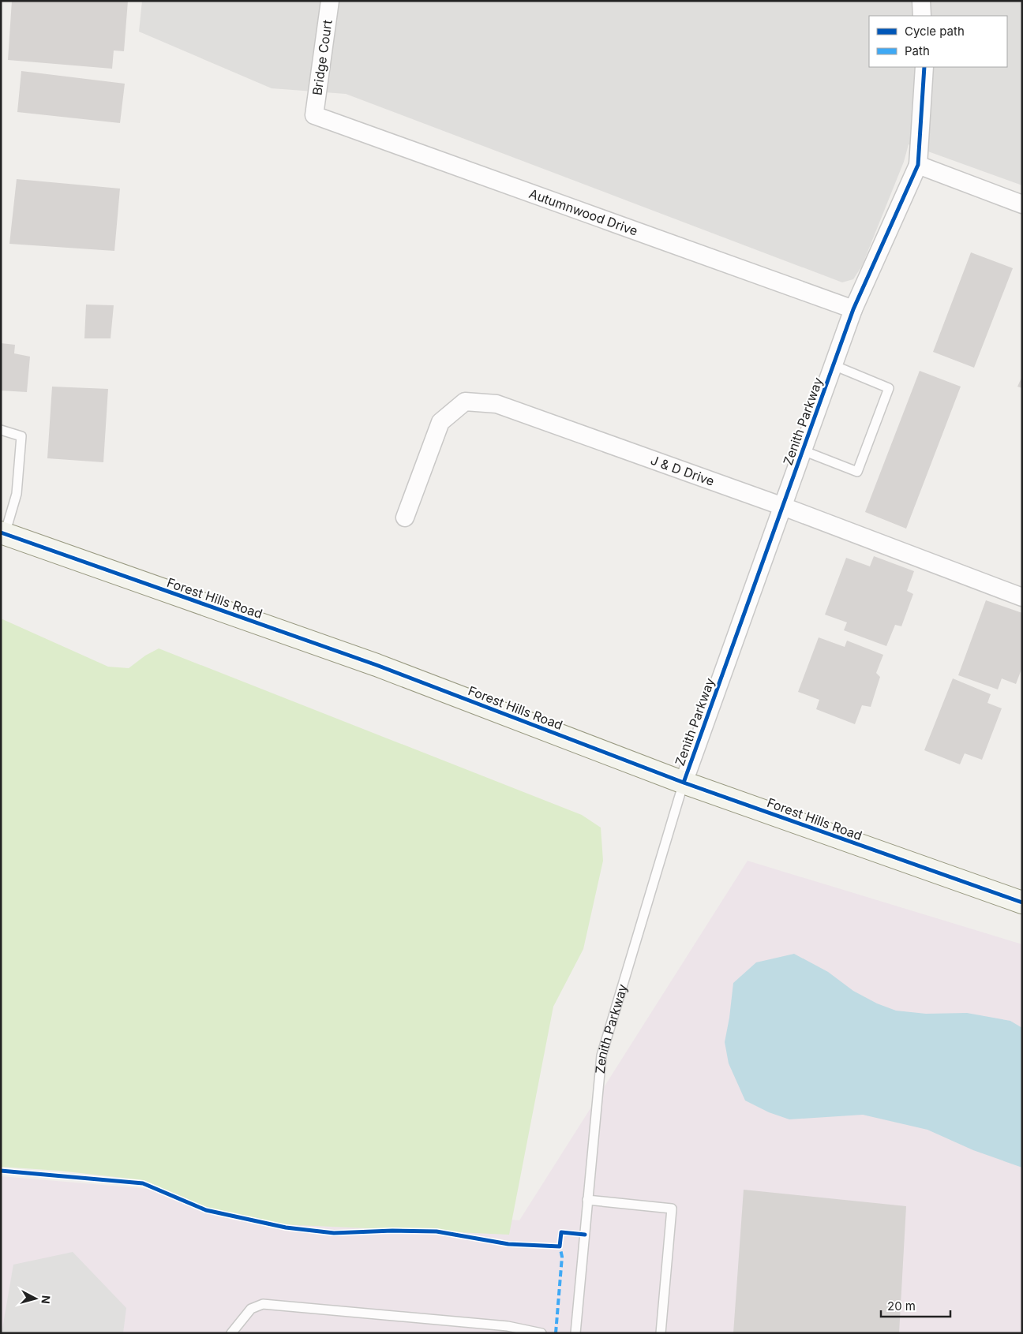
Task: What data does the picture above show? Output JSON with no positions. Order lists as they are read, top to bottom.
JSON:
{
  "streets": {
    "street": [
      "Bridge Court",
      "Autumnwood Drive",
      "Zenith Parkway",
      "J & D Drive",
      "Forest Hills Road"
    ]
  },
  "crossings": [
    ["Bridge Court", "Autumnwood Drive"],
    ["Autumnwood Drive", "Zenith Parkway"],
    ["Zenith Parkway", "J & D Drive"],
    ["Zenith Parkway", "Forest Hills Road"]
  ],
  "legend": ["Cycle path", "Path"],
  "scale_bar": "20 m",
  "north": "right"
}
